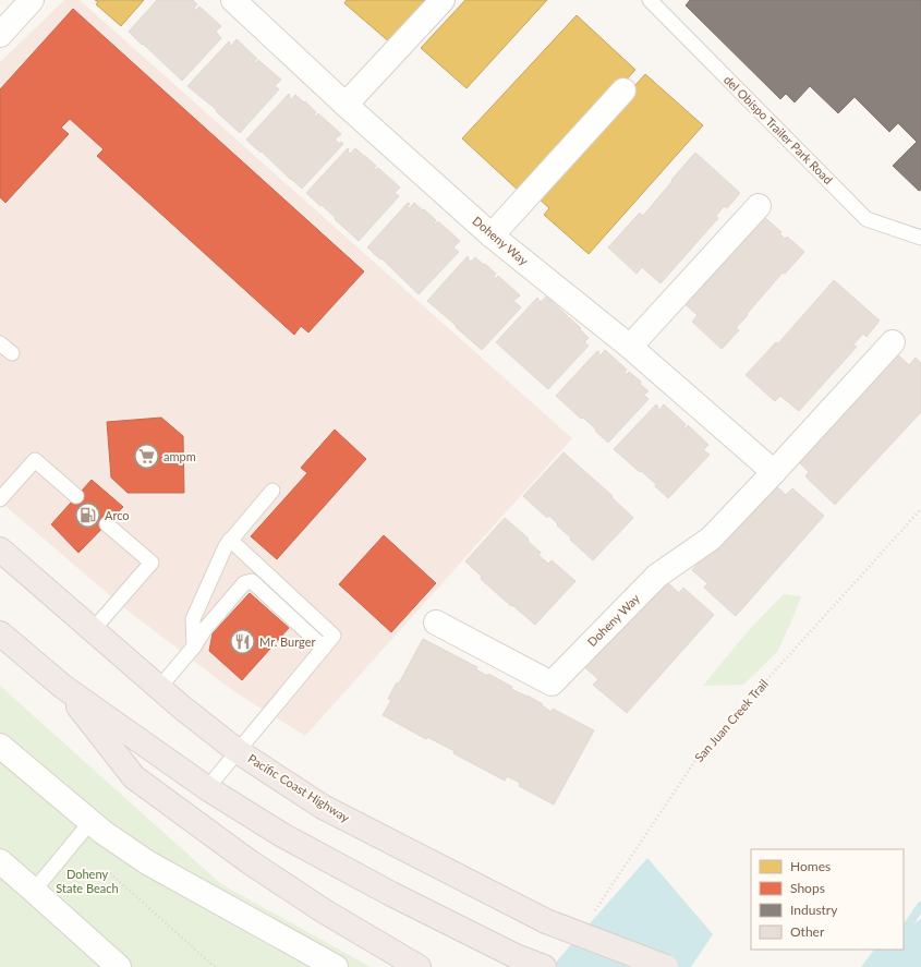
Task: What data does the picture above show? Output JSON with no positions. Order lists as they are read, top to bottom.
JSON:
{
  "streets": {
    "highway": ["Pacific Coast Highway"],
    "street": ["Doheny Way"],
    "lane": ["del Obispo Trailer Park Road"],
    "path": ["San Juan Creek Trail"]
  },
  "parks": ["Doheny State Beach"],
  "places": {
    "supermarket": ["ampm"],
    "fuel station": ["Arco"],
    "restaurant": ["Mr. Burger"]
  },
  "legend": [
    "Homes",
    "Shops",
    "Industry",
    "Other"
  ]
}
